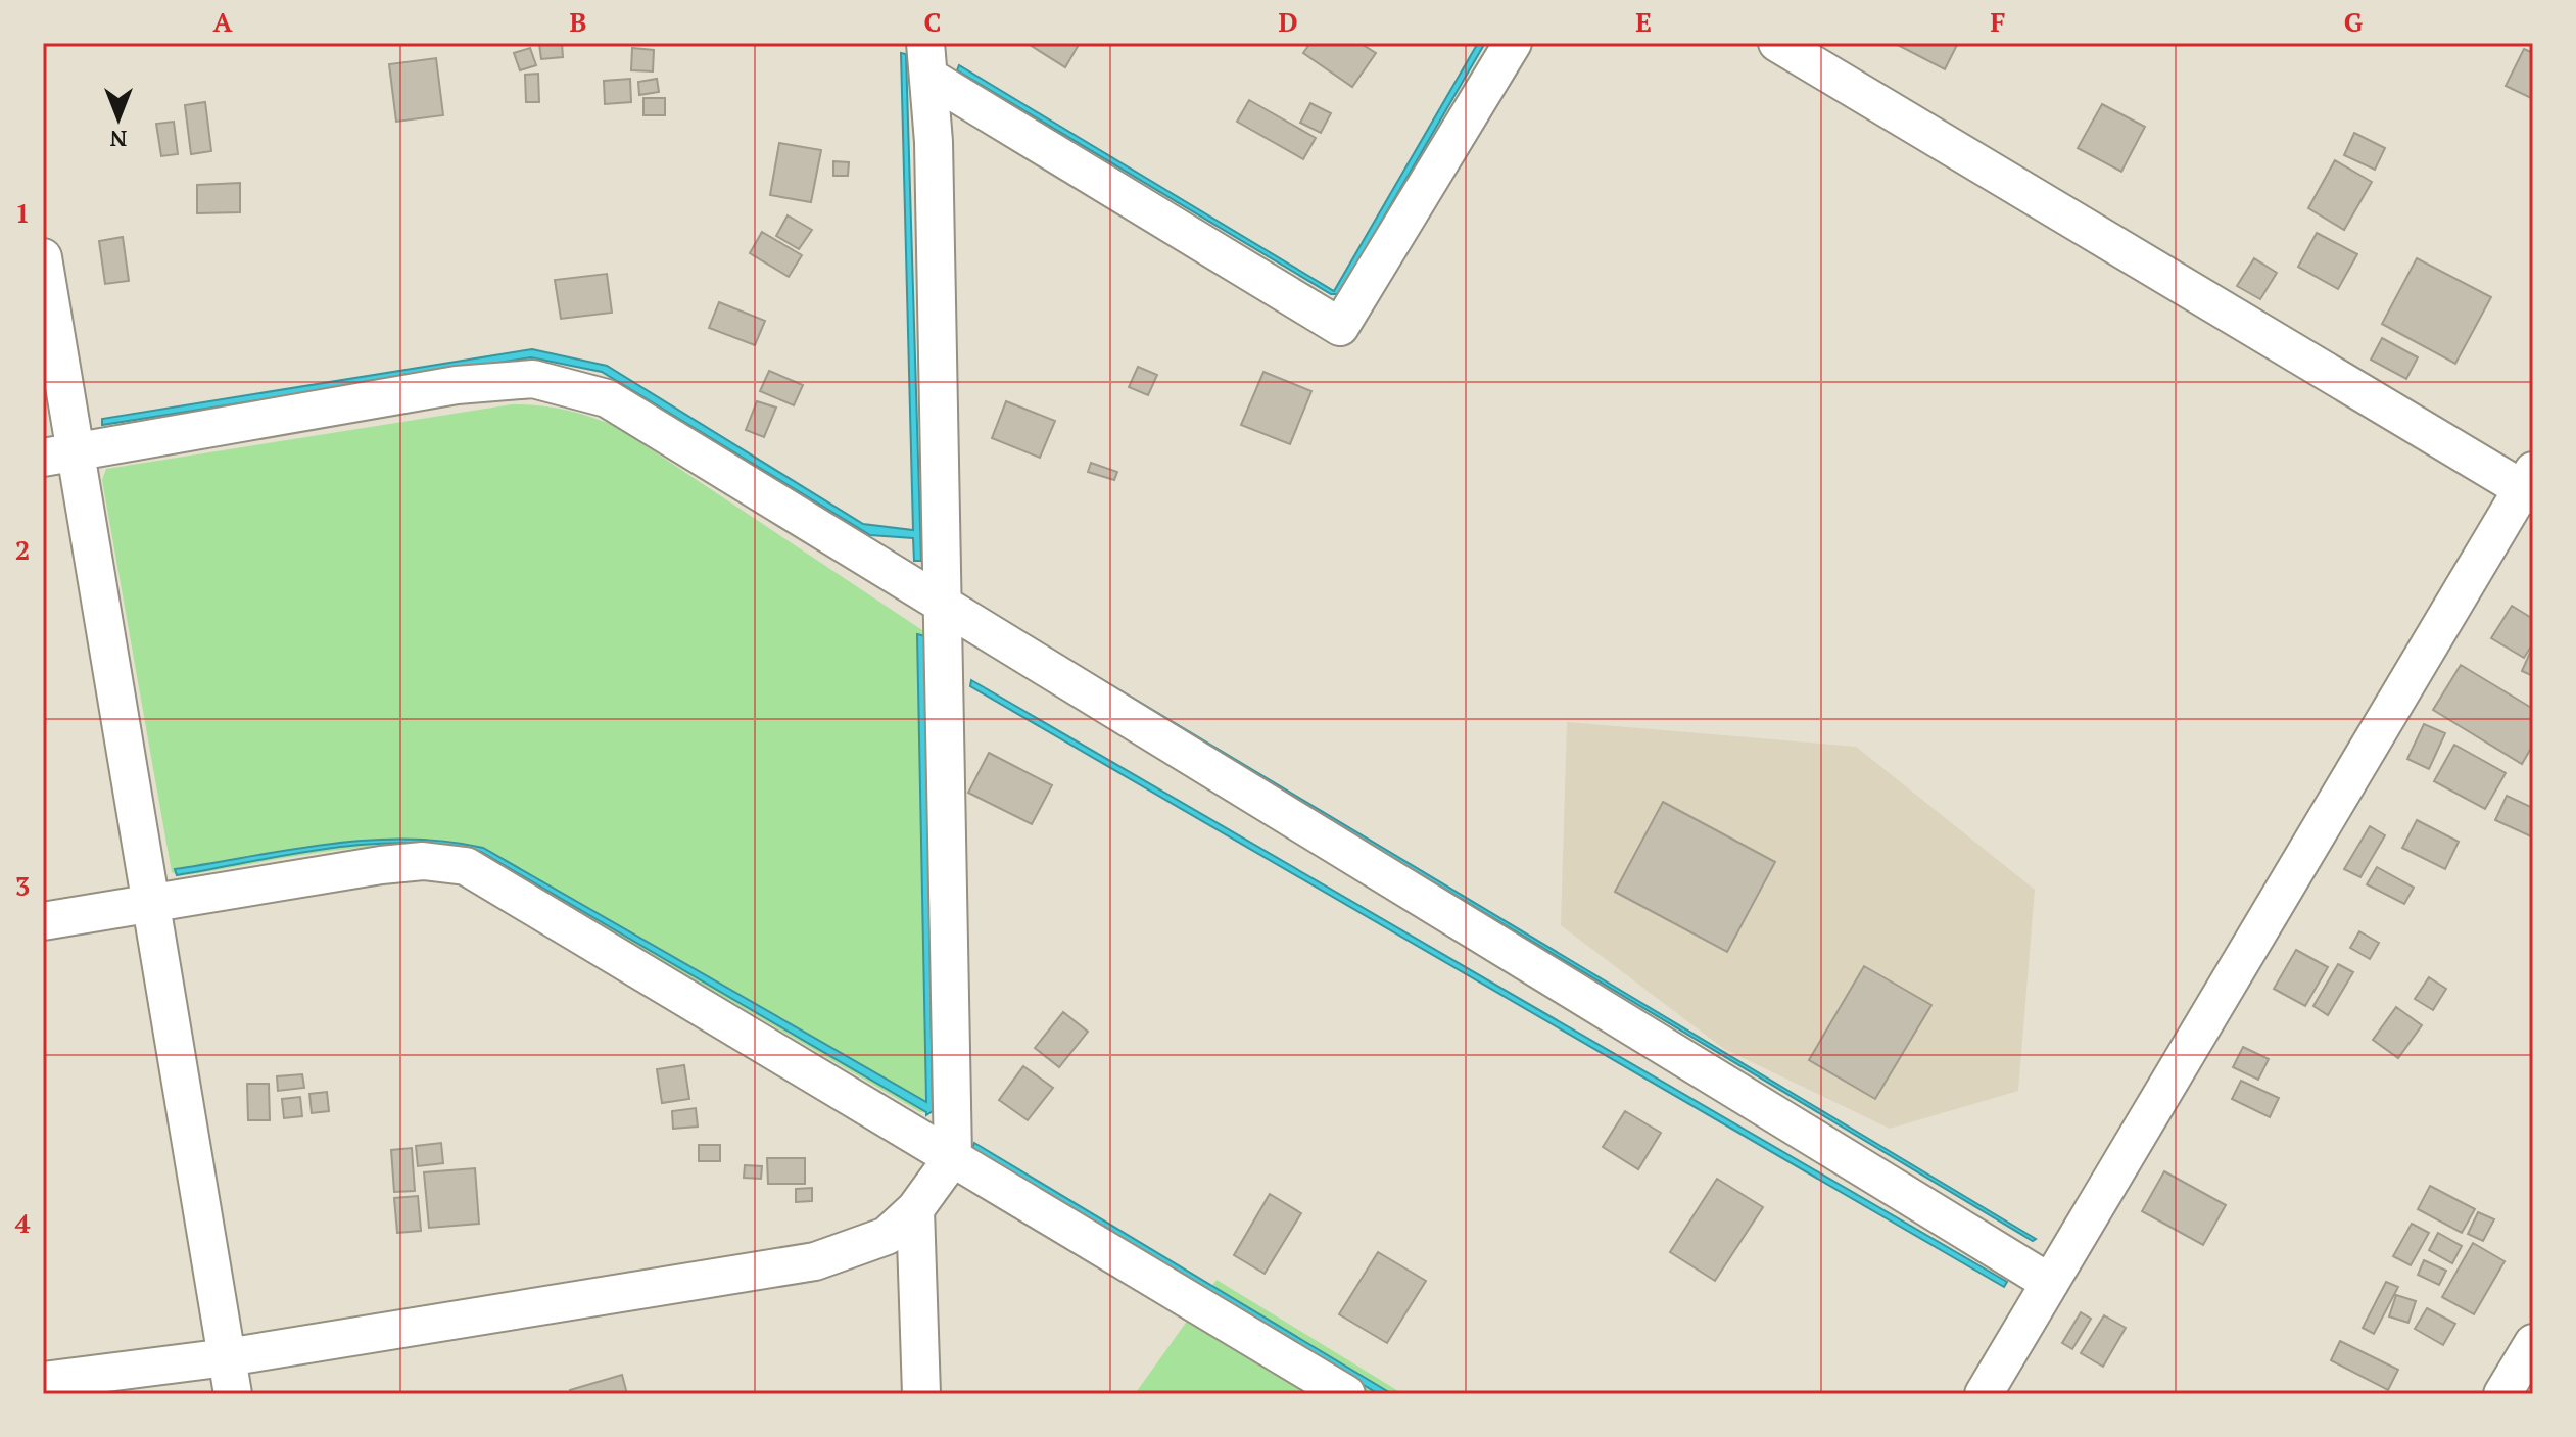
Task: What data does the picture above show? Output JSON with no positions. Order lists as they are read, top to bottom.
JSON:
{
  "north": "bottom",
  "grid": {
    "columns": [
      "A",
      "B",
      "C",
      "D",
      "E",
      "F",
      "G"
    ],
    "rows": [
      "1",
      "2",
      "3",
      "4"
    ]
  }
}
